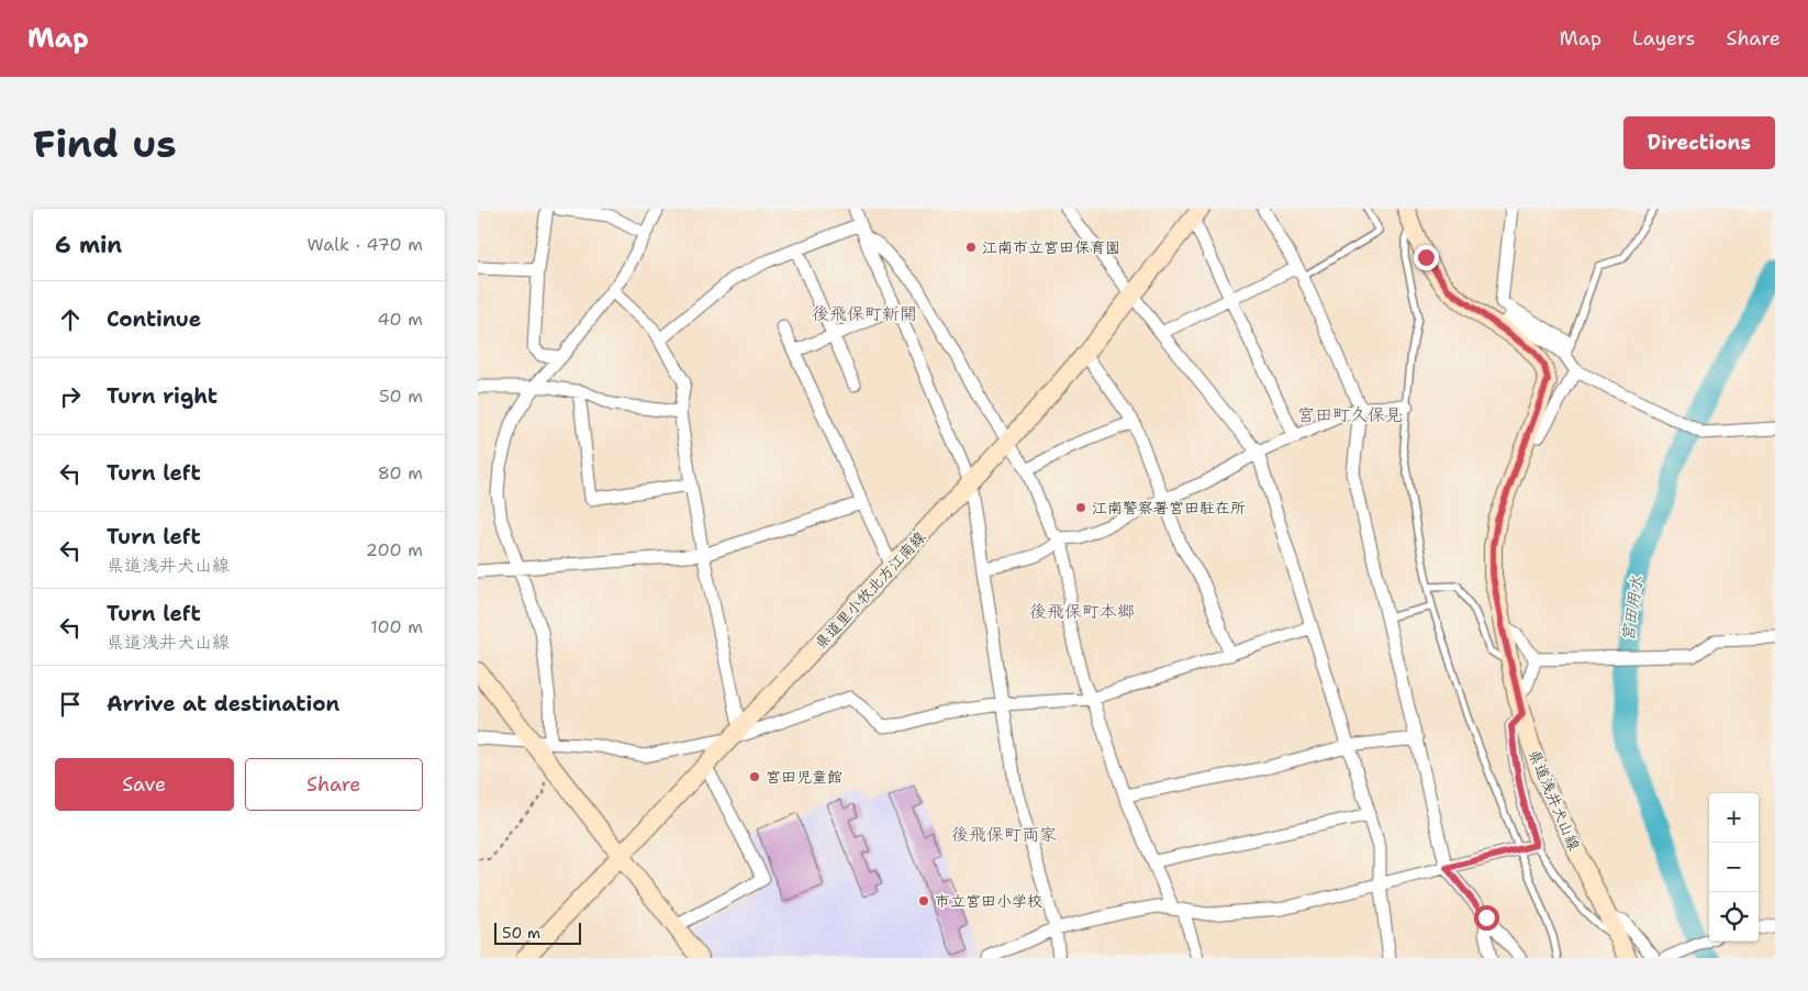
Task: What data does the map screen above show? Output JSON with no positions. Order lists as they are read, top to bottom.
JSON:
{
  "streets": {
    "main road": ["県道里小牧北方江南線", "県道浅井犬山線"]
  },
  "districts": [
    "後飛保町新開",
    "宮田町久保見",
    "後飛保町本郷",
    "後飛保町両家"
  ],
  "water": ["宮田用水"],
  "places": [
    "江南市立宮田保育園",
    "江南警察署宮田駐在所",
    "宮田児童館",
    "市立宮田小学校"
  ],
  "scale_bar": "50 m",
  "page": {
    "header": "Map",
    "nav": ["Map", "Layers", "Share"],
    "buttons": [
      "Directions",
      ["Save", "Share"]
    ],
    "title": "Find us",
    "heading": ["6 min", "Walk · 470 m"],
    "list": [
      ["Continue", "40 m"],
      ["Turn right", "50 m"],
      ["Turn left", "80 m"],
      ["Turn left", "県道浅井犬山線", "200 m"],
      ["Turn left", "県道浅井犬山線", "100 m"],
      "Arrive at destination"
    ],
    "map_buttons": ["+", "−"],
    "scale": "50 m"
  }
}
